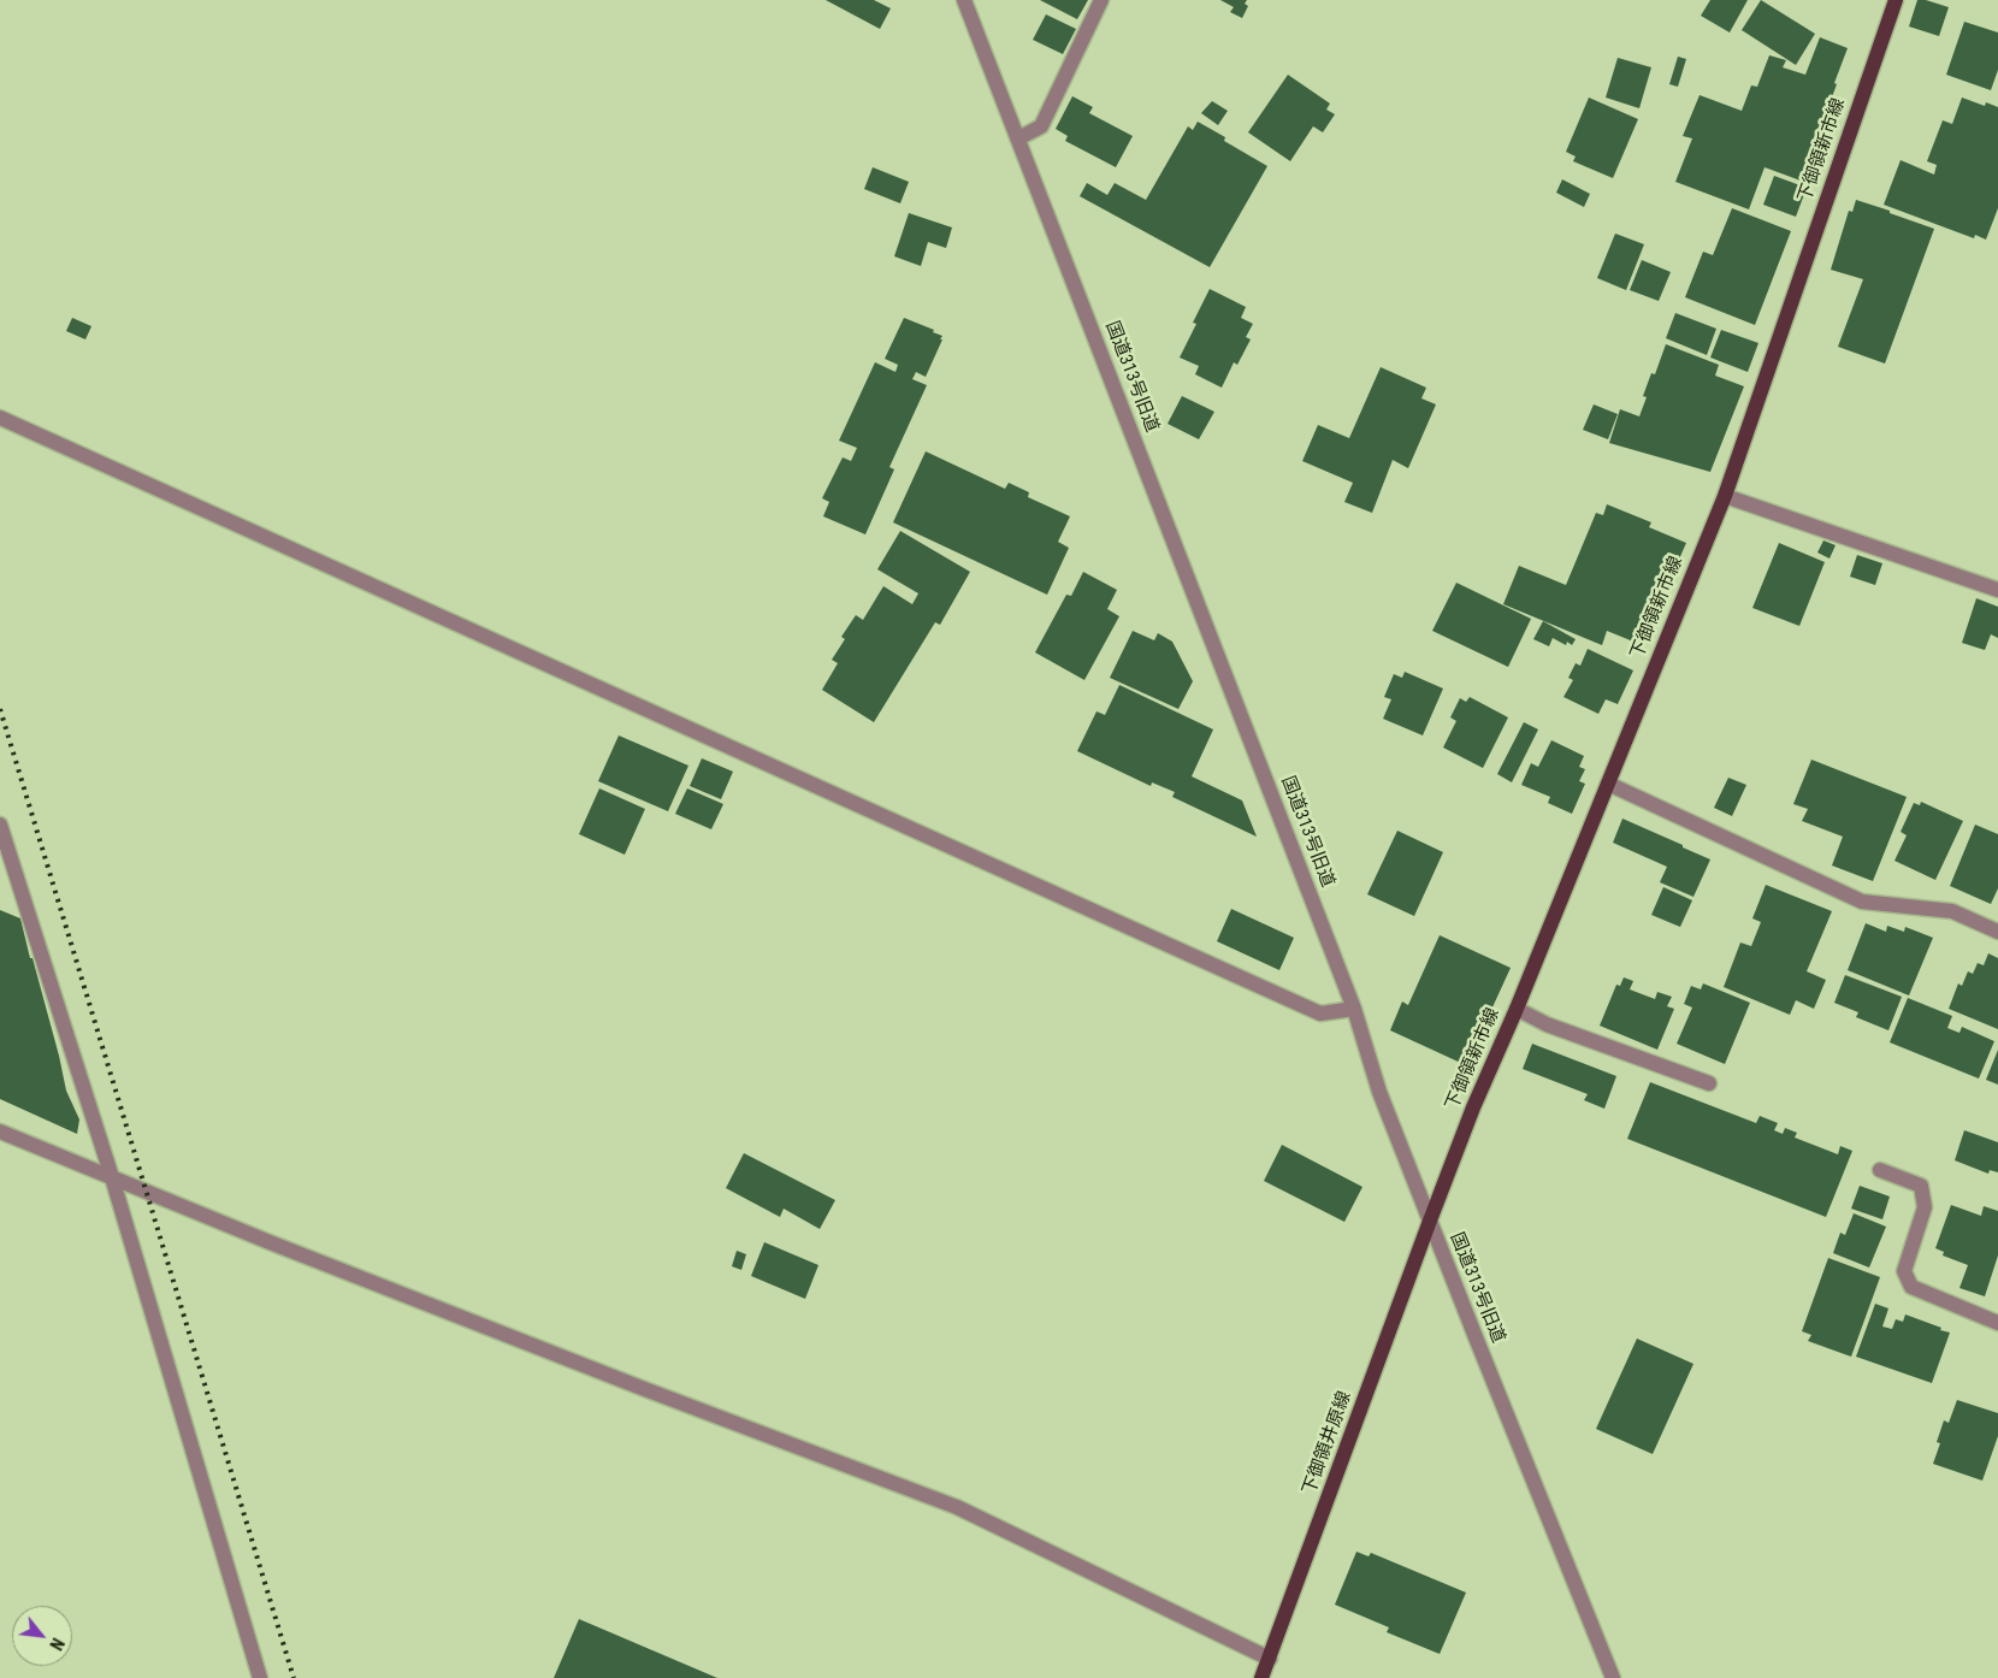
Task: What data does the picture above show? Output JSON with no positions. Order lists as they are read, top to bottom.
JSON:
{
  "streets": {
    "main road": ["下御領新市線", "下御領井原線"],
    "street": ["国道313号旧道"]
  },
  "crossings": [
    ["下御領新市線", "国道313号旧道"],
    ["下御領新市線", "下御領井原線"],
    ["国道313号旧道", "下御領井原線"]
  ],
  "north": "bottom right"
}
